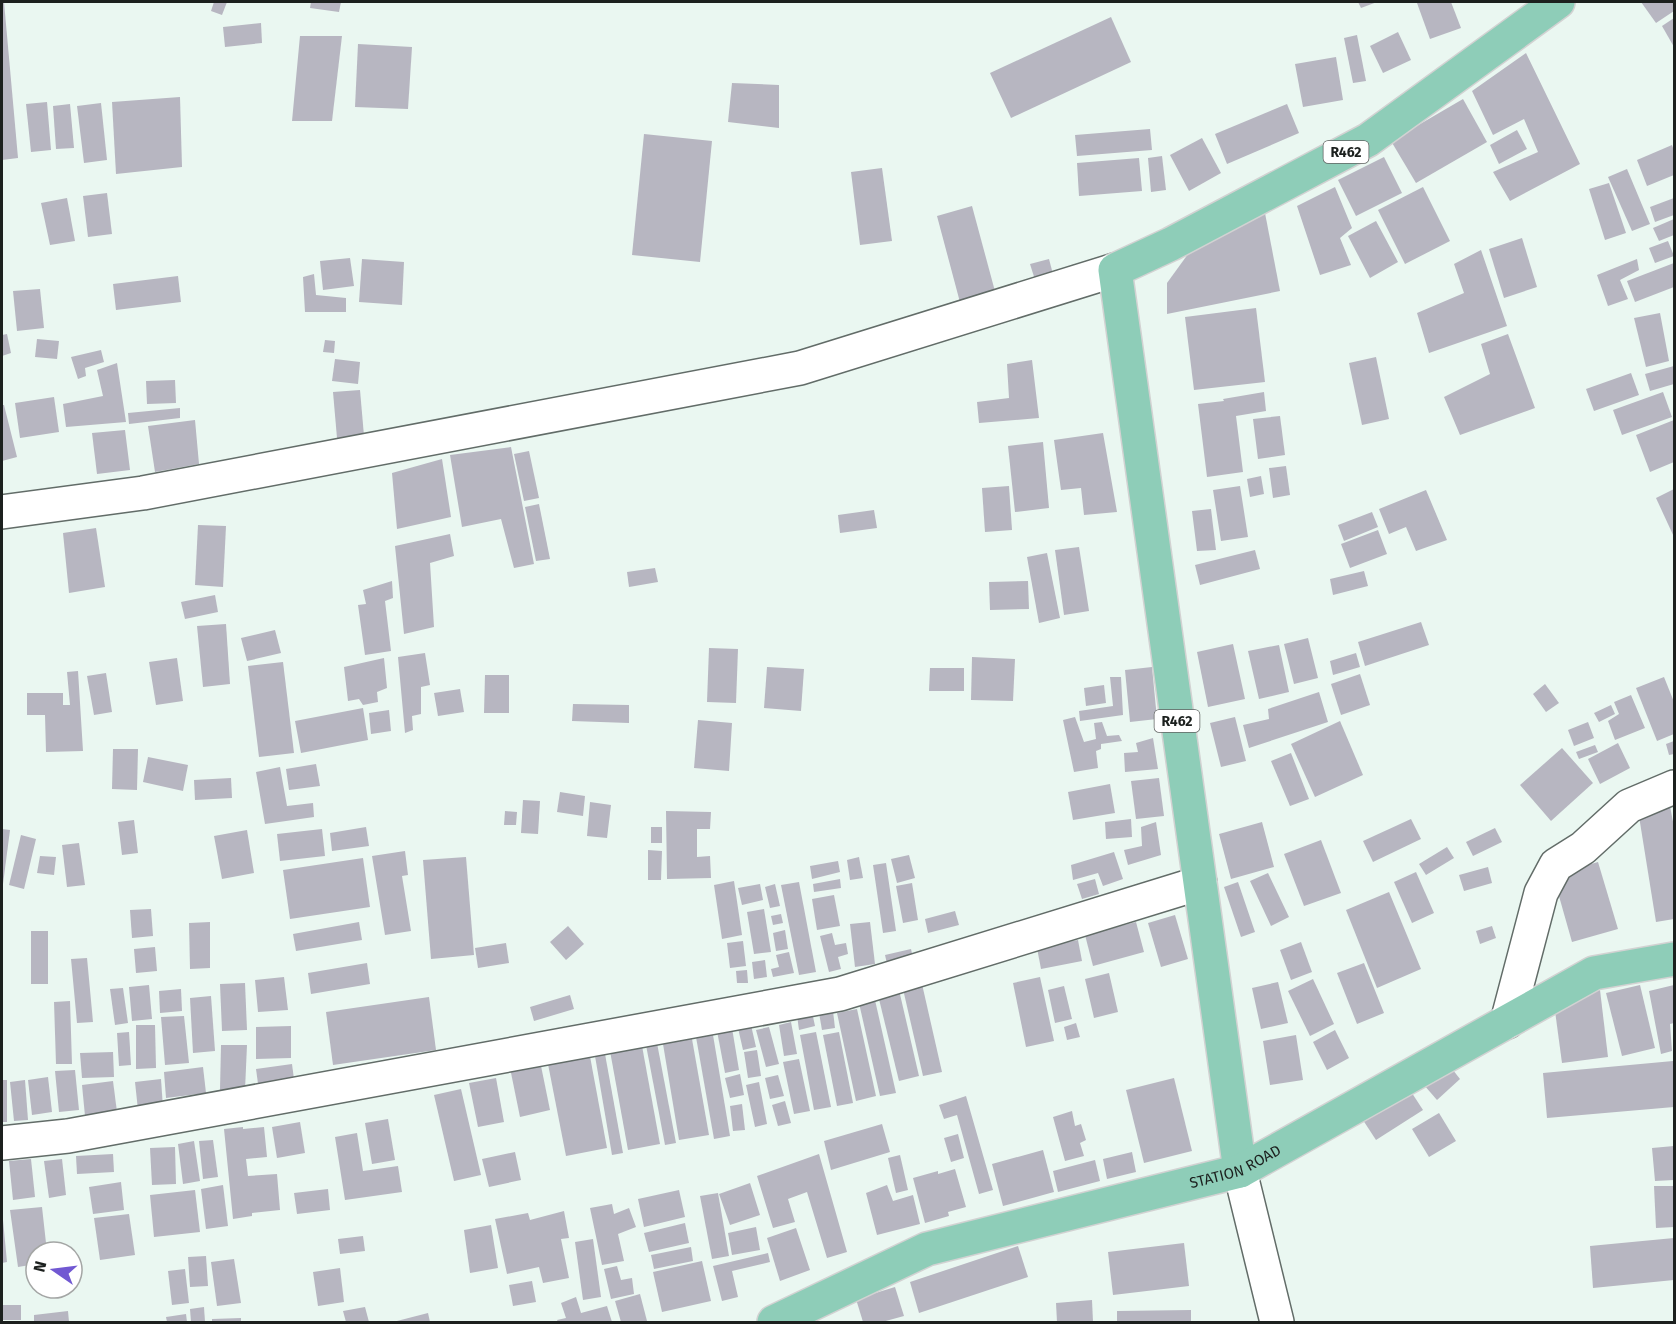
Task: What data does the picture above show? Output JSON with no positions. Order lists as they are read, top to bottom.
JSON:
{
  "streets": {
    "main road": ["R462", "STATION ROAD"]
  },
  "crossings": [
    ["R462", "STATION ROAD"]
  ],
  "north": "left"
}
